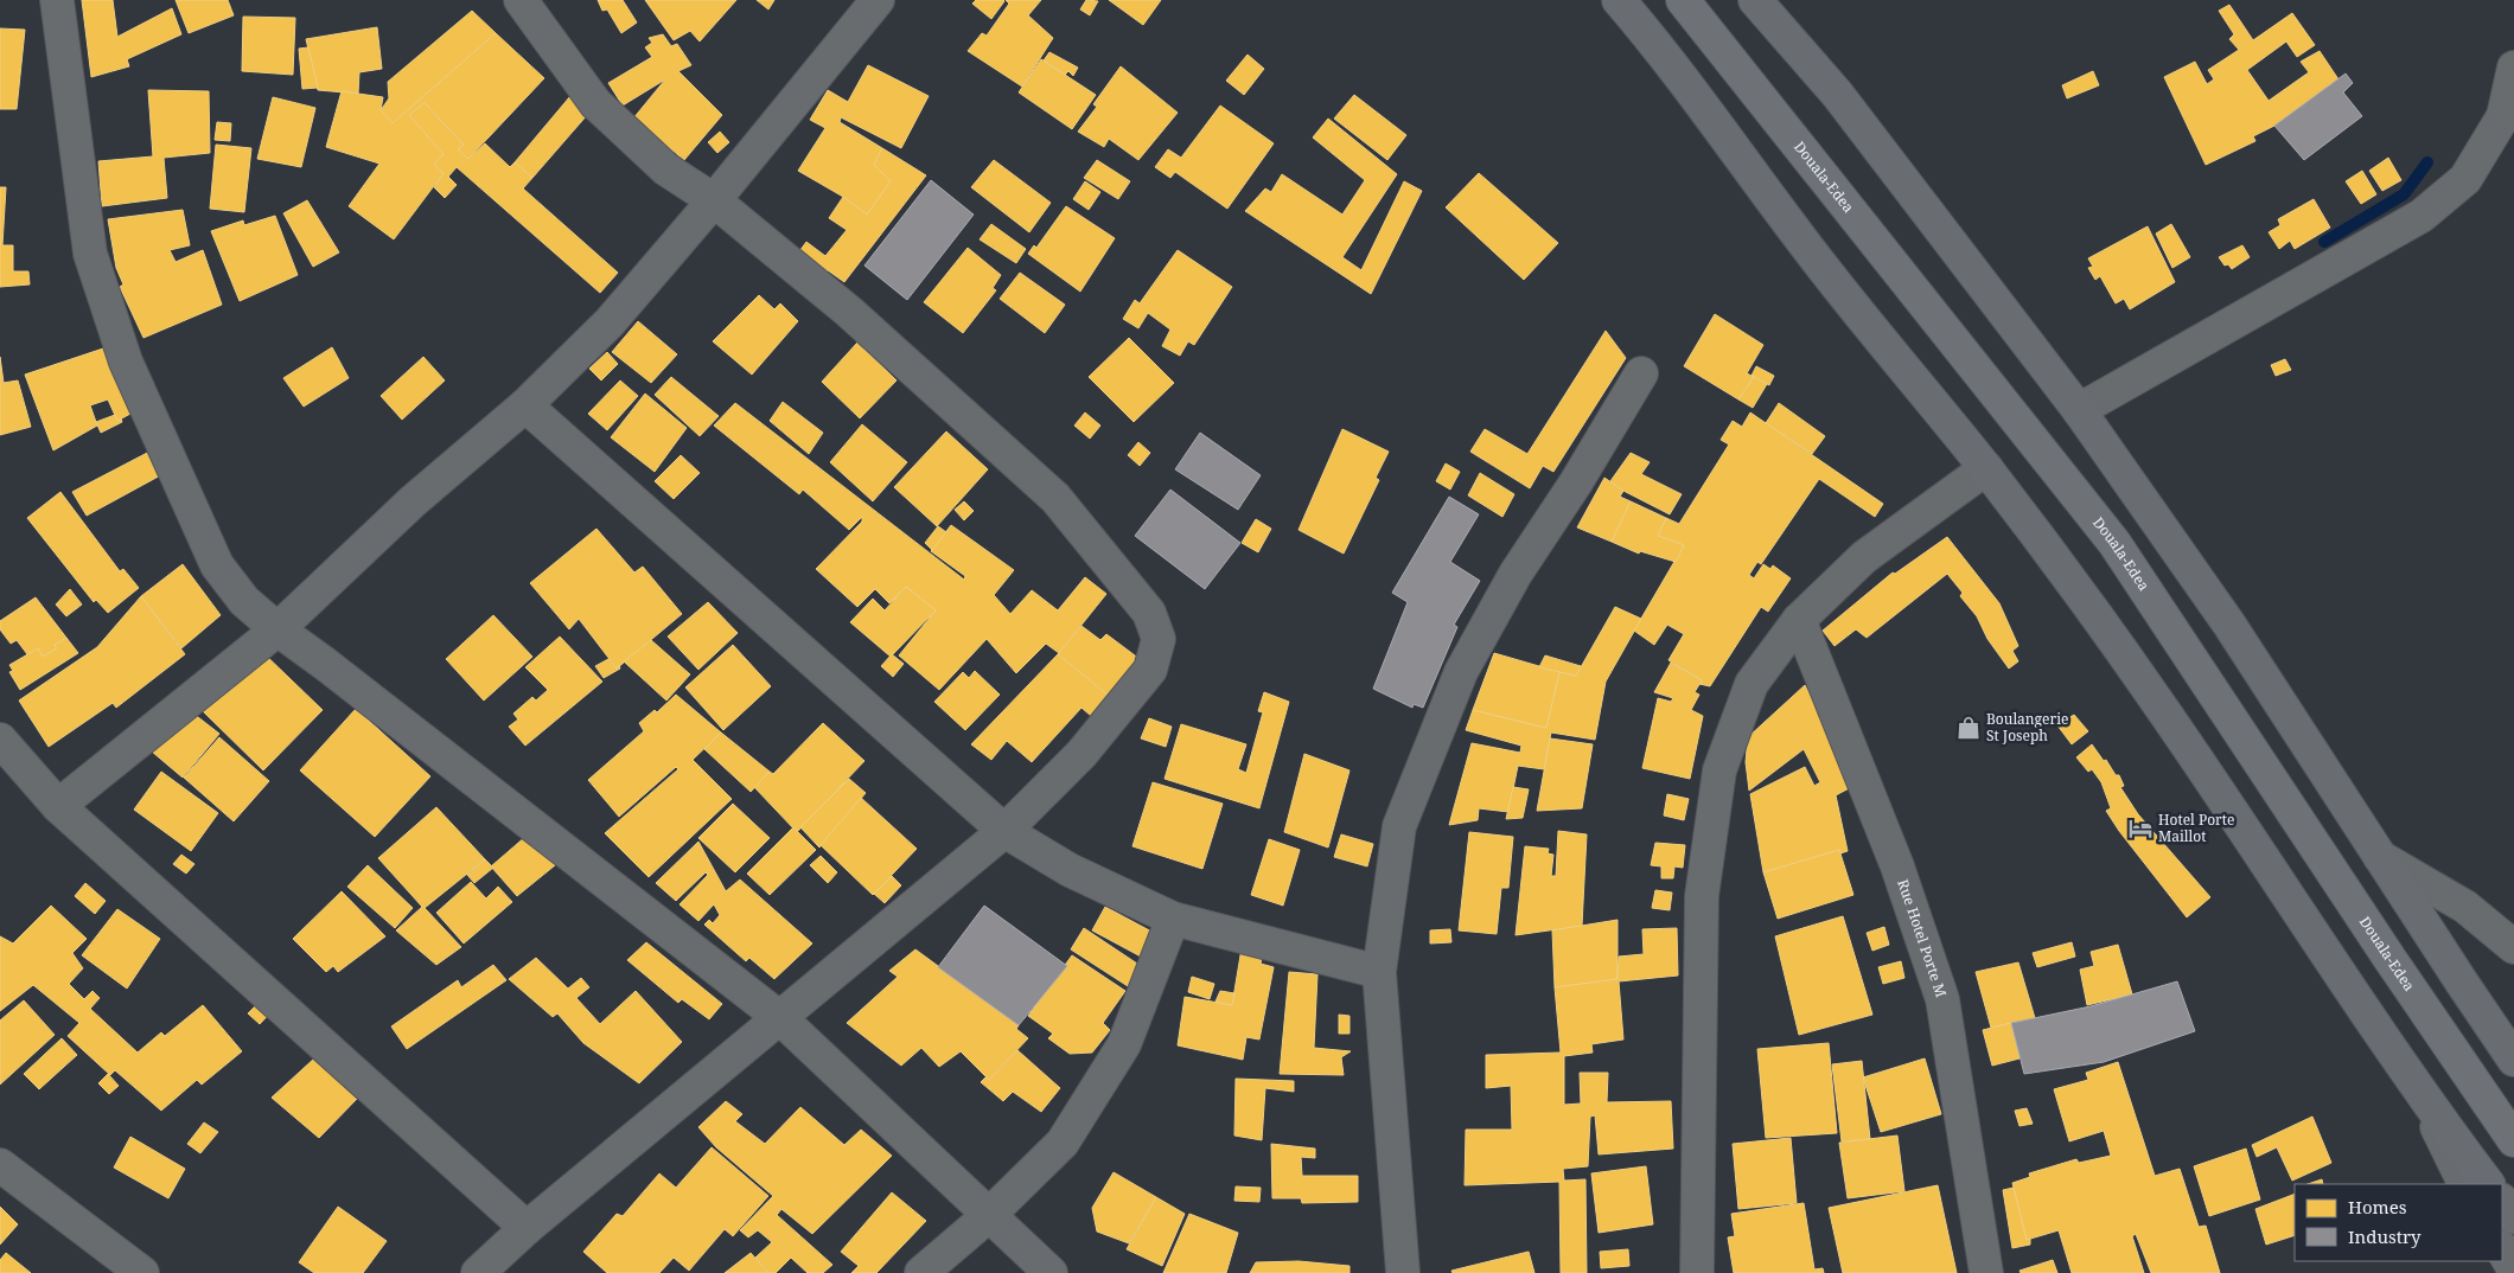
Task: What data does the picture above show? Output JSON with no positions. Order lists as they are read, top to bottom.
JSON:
{
  "streets": {
    "highway": ["Douala-Edea"],
    "street": ["Rue Hotel Porte M"]
  },
  "places": {
    "shop": ["Boulangerie St Joseph"],
    "hotel": ["Hotel Porte Maillot"]
  },
  "legend": ["Homes", "Industry"]
}
